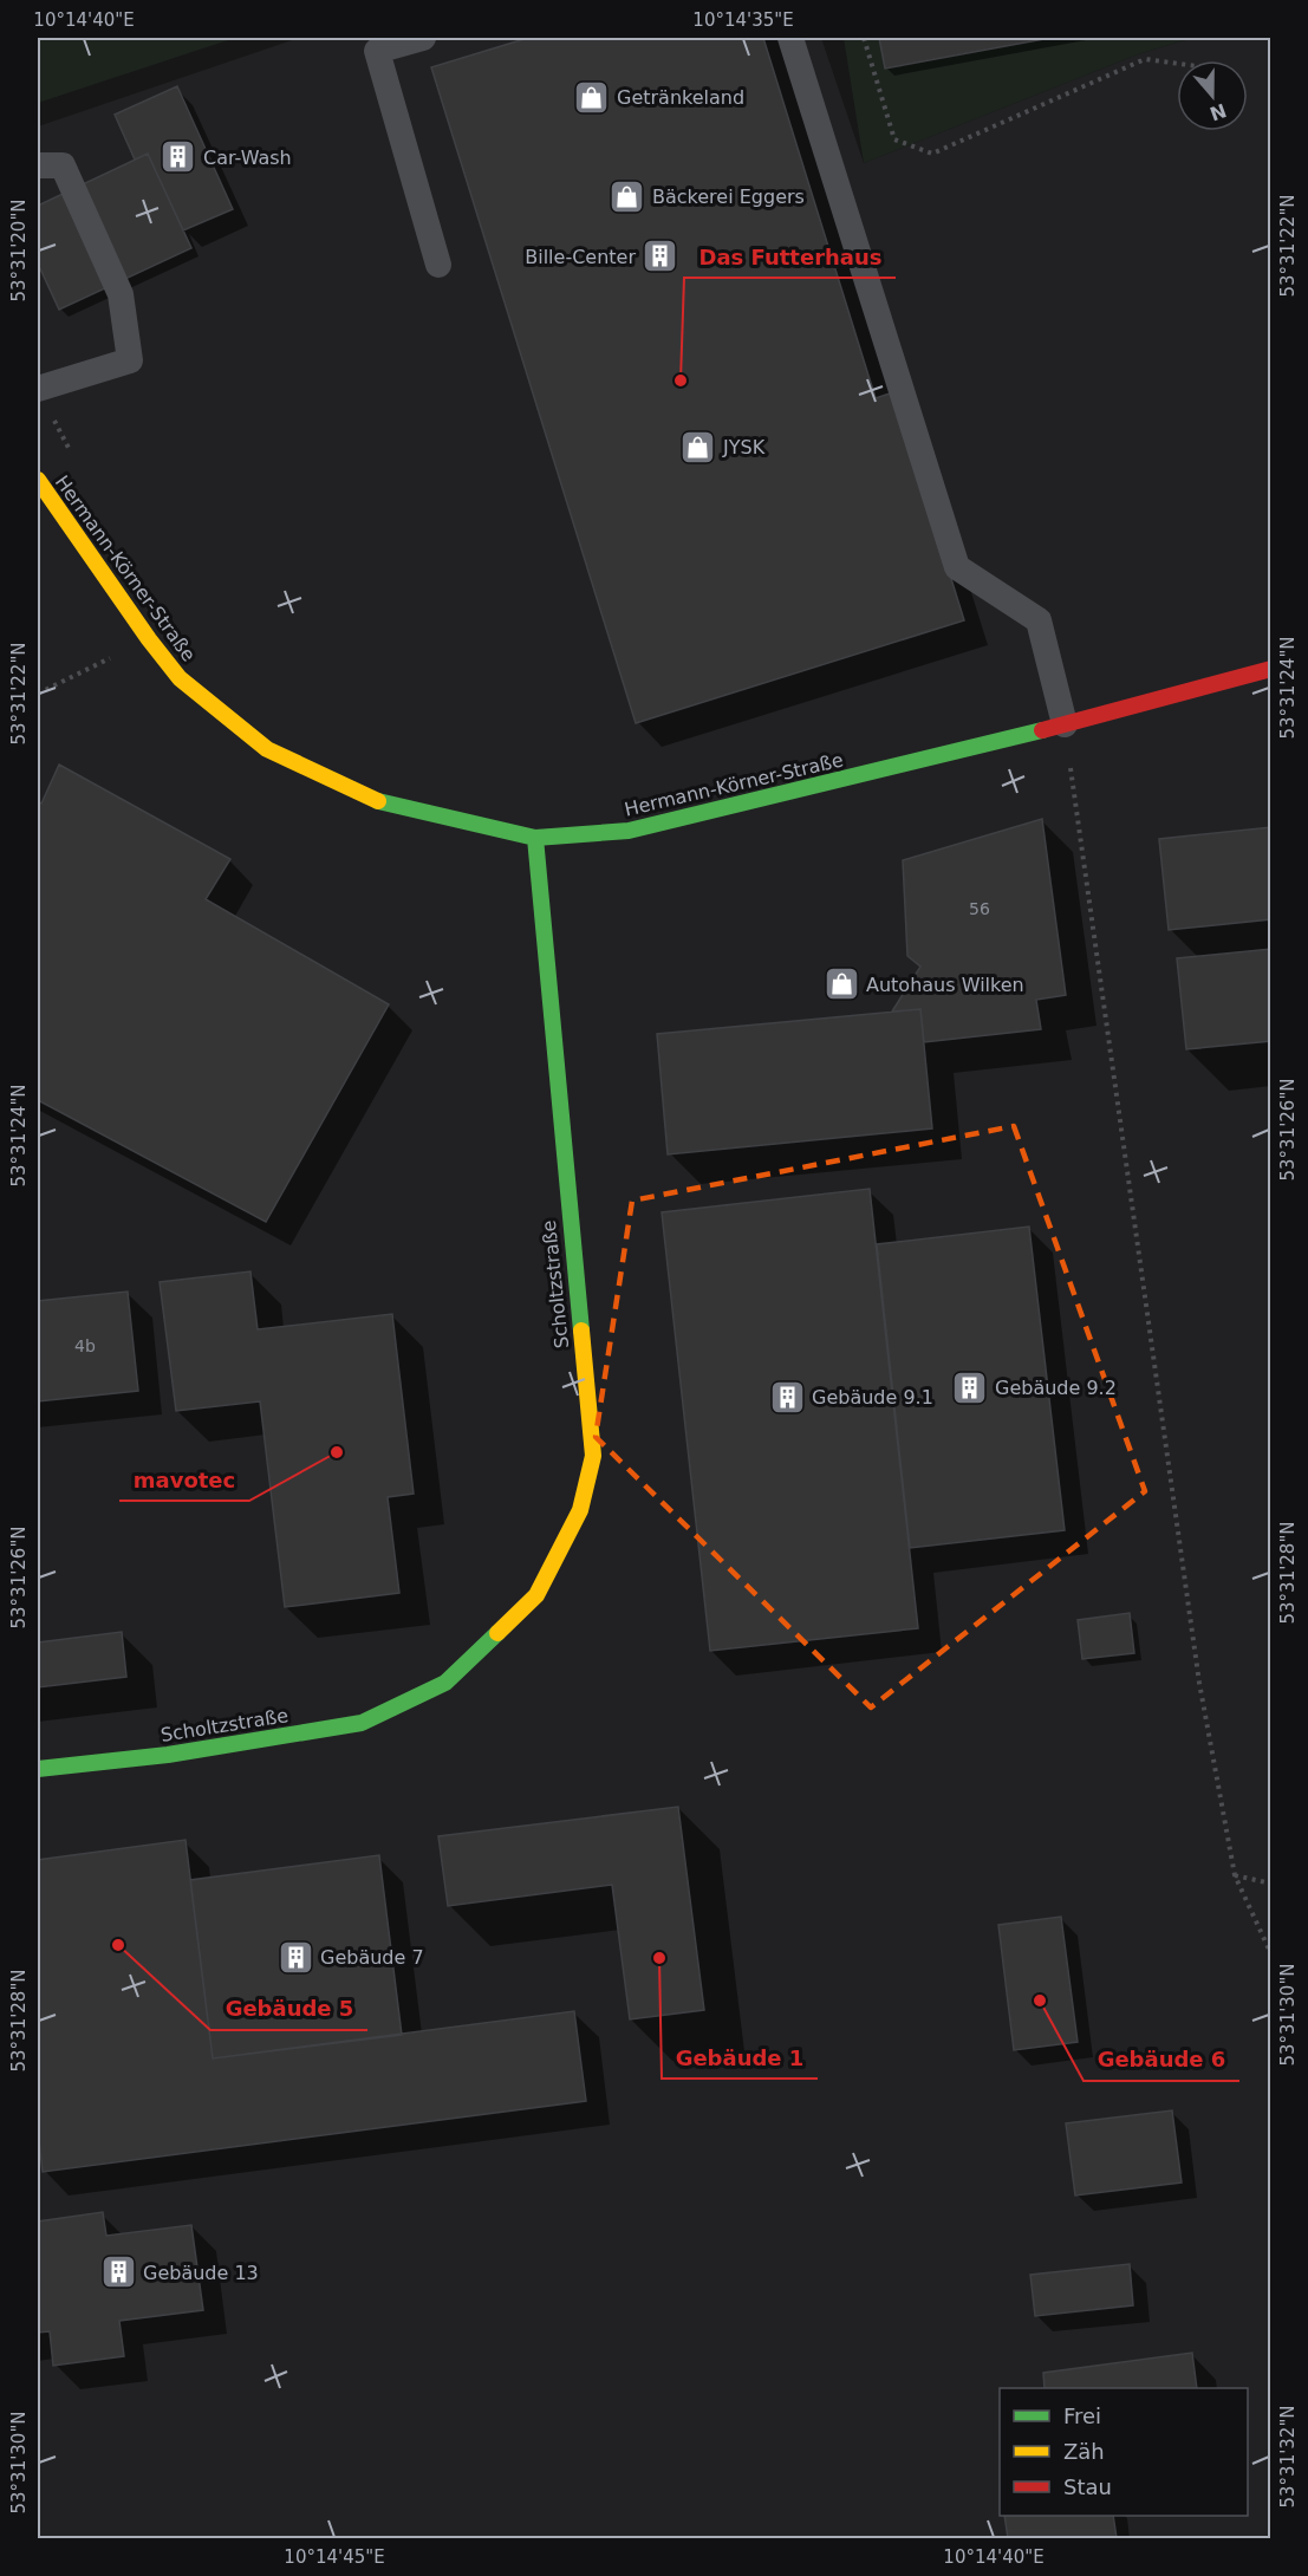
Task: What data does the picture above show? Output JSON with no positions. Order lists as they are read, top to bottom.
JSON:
{
  "streets": {
    "street": ["Hermann-Körner-Straße", "Scholtzstraße"]
  },
  "crossings": [
    ["Hermann-Körner-Straße", "Scholtzstraße"]
  ],
  "places": {
    "shop": [
      "Getränkeland",
      "Bäckerei Eggers",
      "JYSK",
      "Autohaus Wilken"
    ],
    "building": [
      "Car-Wash",
      "Bille-Center",
      "Gebäude 9.2",
      "Gebäude 9.1",
      "Gebäude 7",
      "Gebäude 13"
    ],
    "other": [
      "Das Futterhaus",
      "mavotec",
      "Gebäude 5",
      "Gebäude 1",
      "Gebäude 6"
    ]
  },
  "house_numbers": ["56", "4b"],
  "legend": ["Frei", "Zäh", "Stau"],
  "north": "bottom",
  "coordinates": [
    "10°14'40\"E",
    "10°14'35\"E",
    "53°31'22\"N",
    "53°31'20\"N",
    "53°31'24\"N",
    "53°31'26\"N",
    "53°31'28\"N",
    "53°31'30\"N",
    "53°31'32\"N",
    "10°14'45\"E"
  ]
}
